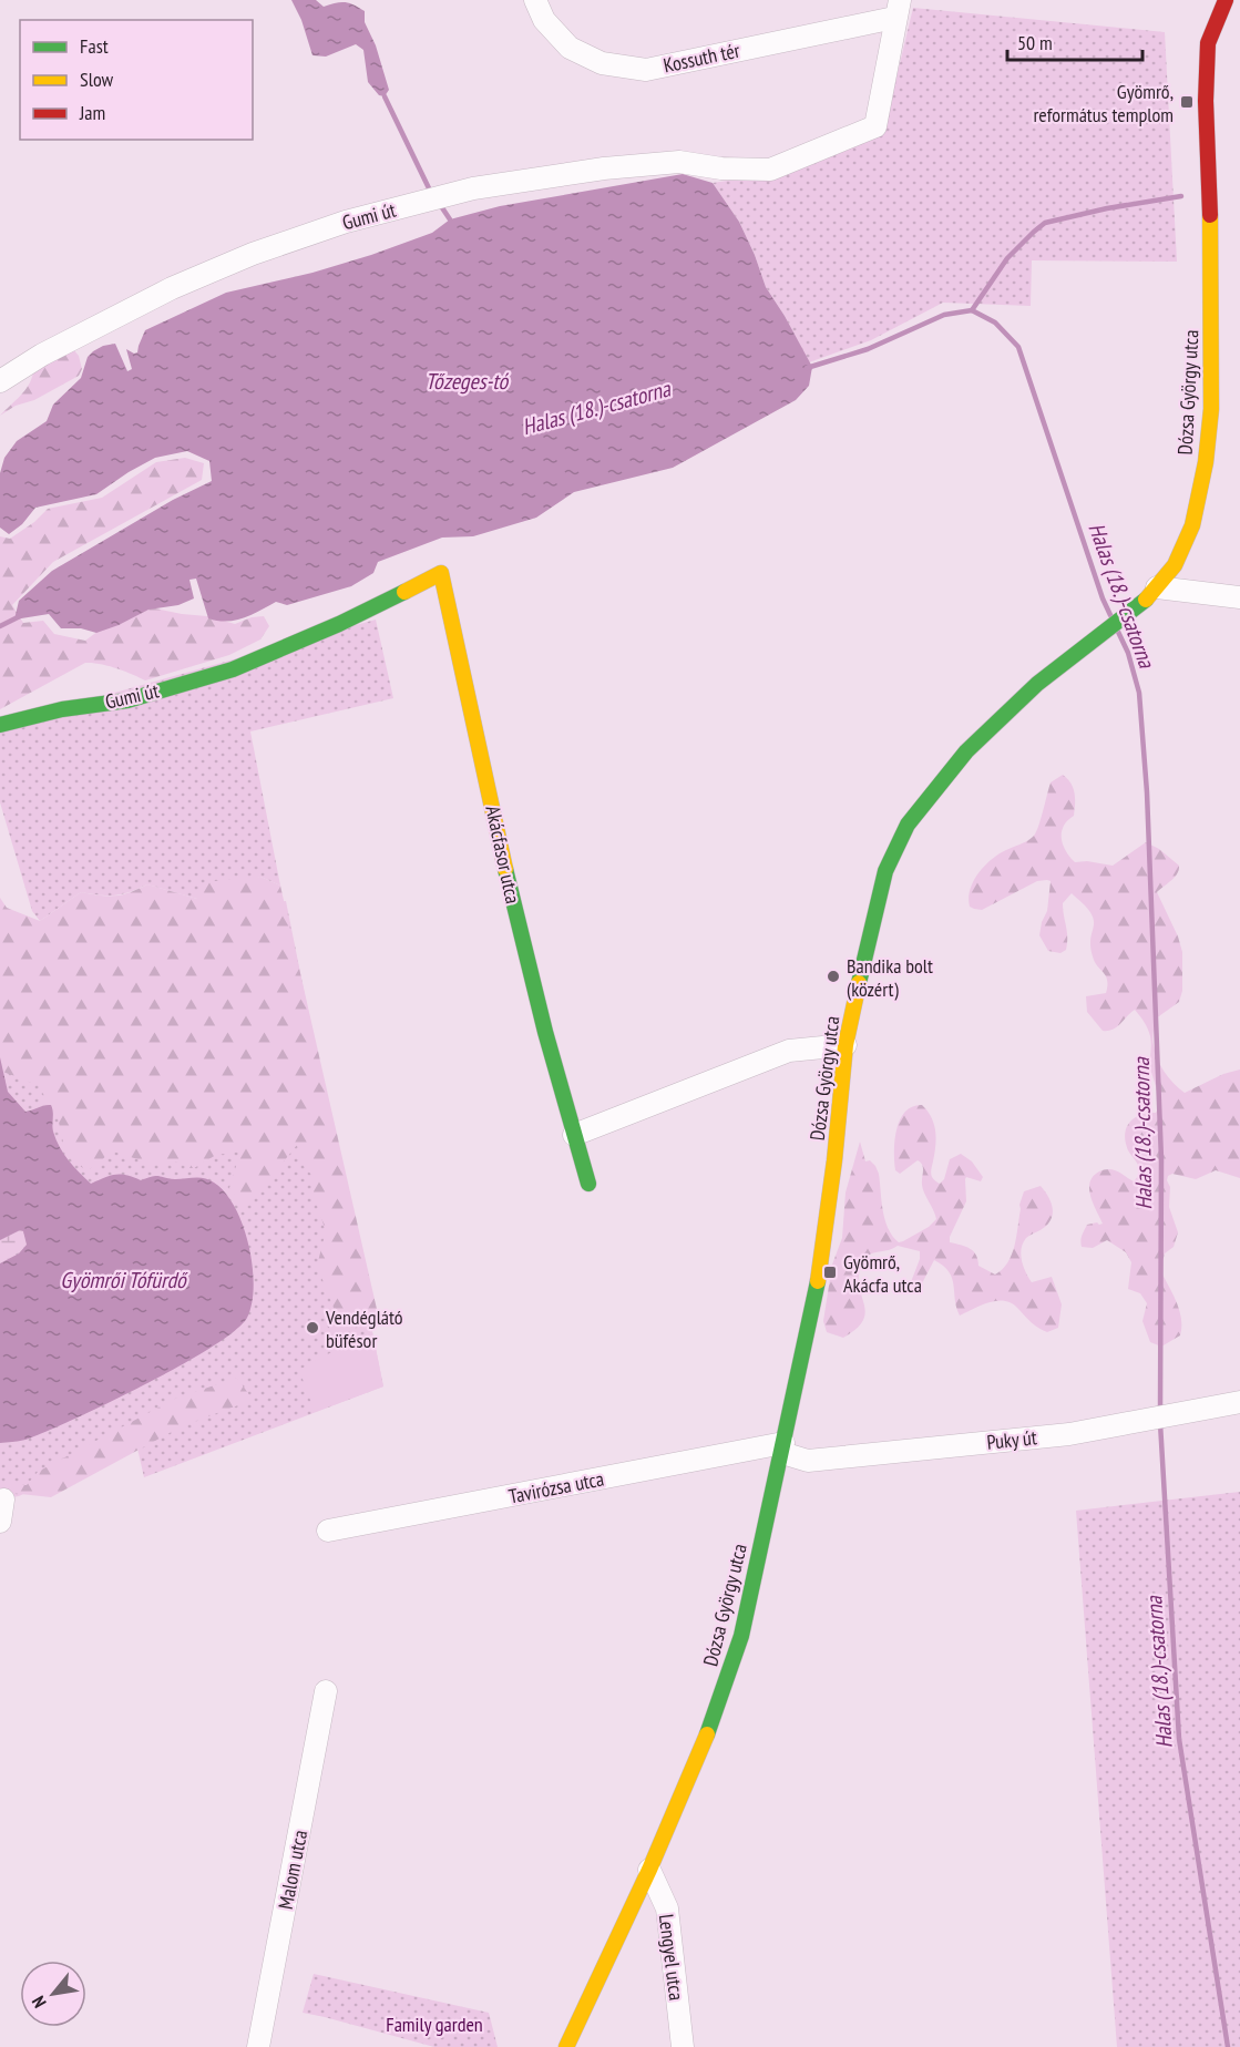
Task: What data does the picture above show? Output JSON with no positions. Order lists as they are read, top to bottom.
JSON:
{
  "streets": {
    "main road": ["Gumi út", "Dózsa György utca", "Akácfasor utca"],
    "street": [
      "Kossuth tér",
      "Puky út",
      "Tavirózsa utca",
      "Malom utca",
      "Lengyel utca"
    ]
  },
  "crossings": [
    ["Kossuth tér", "Gumi út"],
    ["Gumi út", "Akácfasor utca"],
    ["Dózsa György utca", "Puky út"],
    ["Dózsa György utca", "Tavirózsa utca"],
    ["Dózsa György utca", "Lengyel utca"],
    ["Puky út", "Tavirózsa utca"]
  ],
  "water": ["Tőzeges-tó", "Halas (18.)-csatorna", "Gyömrői Tófürdő"],
  "parks": ["Family garden"],
  "places": {
    "transit": ["Gyömrő, református templom", "Gyömrő, Akácfa utca"],
    "other": ["Bandika bolt (közért)", "Vendéglátó büfésor"]
  },
  "legend": ["Fast", "Slow", "Jam"],
  "scale_bar": "50 m",
  "north": "bottom left"
}
